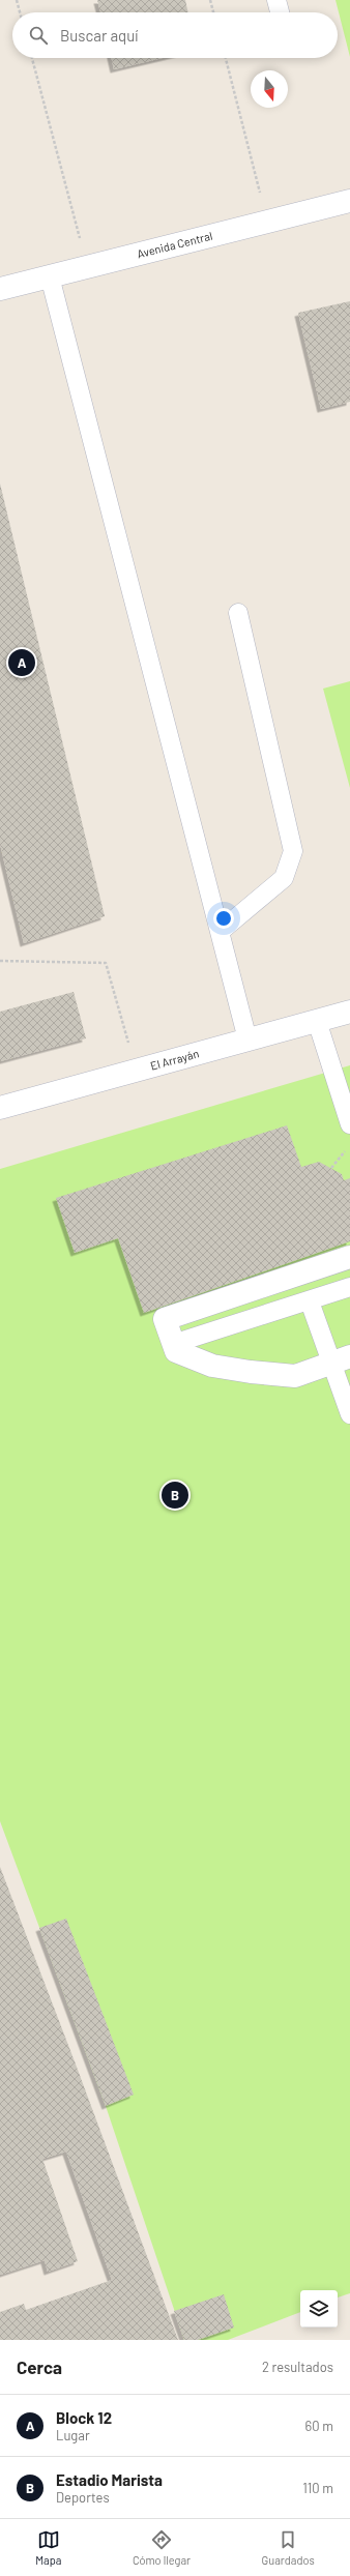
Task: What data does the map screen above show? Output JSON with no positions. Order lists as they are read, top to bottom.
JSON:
{
  "streets": {
    "street": ["Avenida Central", "El Arrayán"]
  },
  "north": "bottom",
  "page": {
    "search": "Buscar aquí",
    "pins": ["A", "B"],
    "heading": ["Cerca", "2 resultados"],
    "list": [
      {
        "mark": "A",
        "name": "Block 12",
        "note": "Lugar",
        "value": "60 m"
      },
      {
        "mark": "B",
        "name": "Estadio Marista",
        "note": "Deportes",
        "value": "110 m"
      }
    ],
    "nav": ["Mapa", "Cómo llegar", "Guardados"]
  }
}
